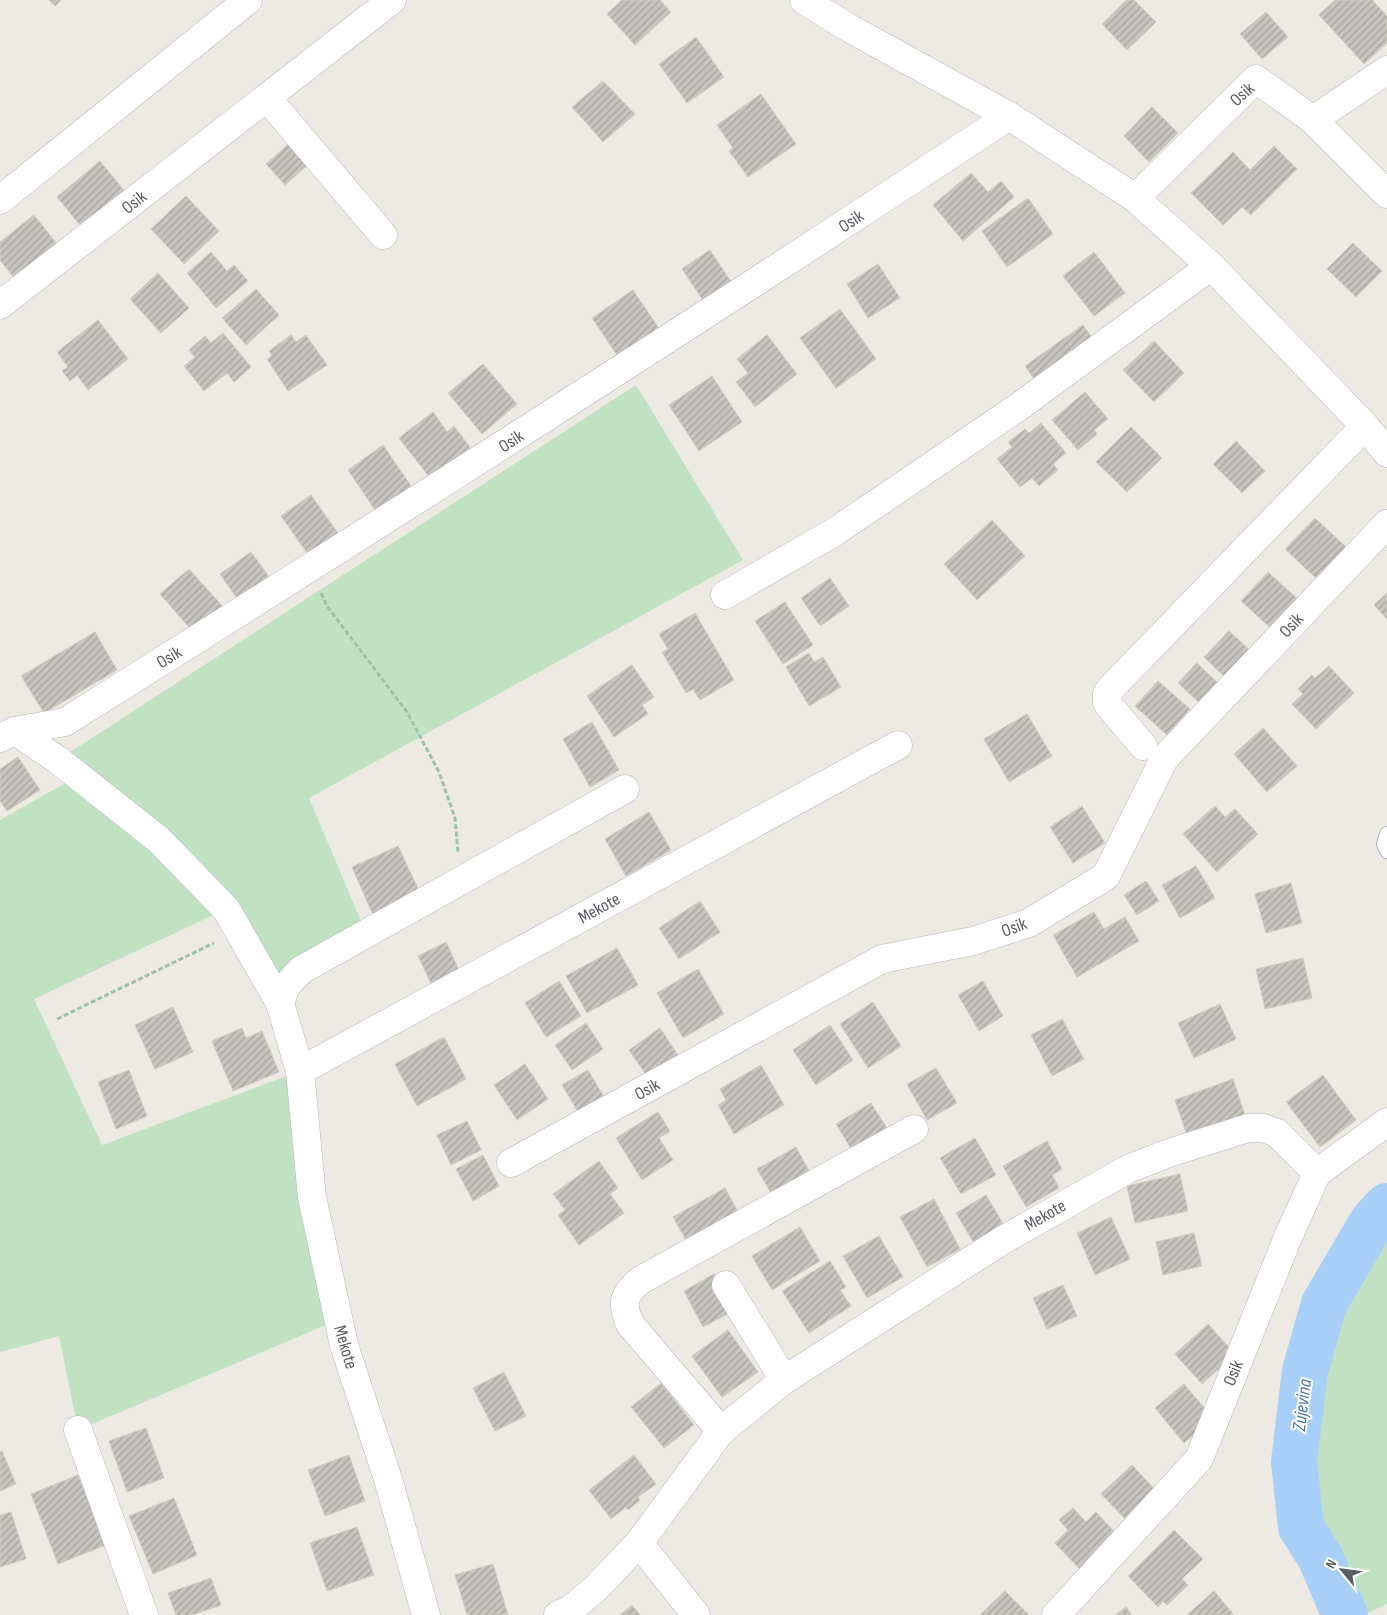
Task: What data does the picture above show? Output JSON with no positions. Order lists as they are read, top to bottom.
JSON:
{
  "streets": {
    "street": ["Osik", "Mekote"]
  },
  "crossings": [
    ["Osik", "Mekote"]
  ],
  "water": ["Zujevina"],
  "north": "top left"
}
